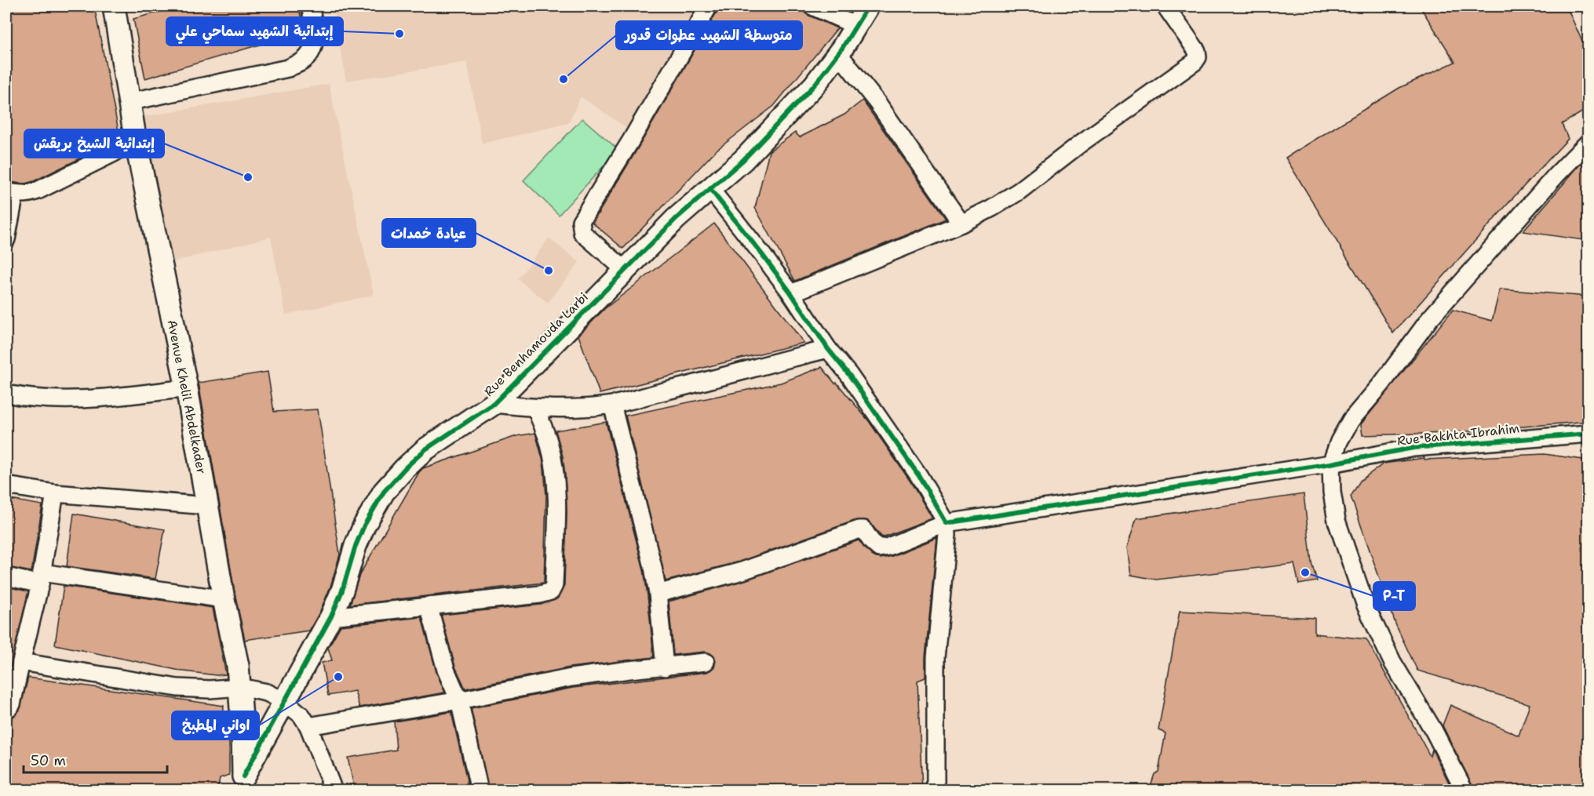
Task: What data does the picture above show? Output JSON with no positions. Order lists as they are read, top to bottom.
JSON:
{
  "streets": {
    "street": ["Rue Benhamouda Larbi", "Avenue Khelil Abdelkader", "Rue Bakhta Ibrahim"]
  },
  "crossings": [
    ["Rue Benhamouda Larbi", "Avenue Khelil Abdelkader"]
  ],
  "places": [
    "إبتدائية الشهيد سماحي علي",
    "متوسطة الشهيد عطوات قدور",
    "إبتدائية الشيخ بريقش",
    "عيادة خمدات",
    "P-T",
    "اواني المطبخ"
  ],
  "scale_bar": "50 m"
}
